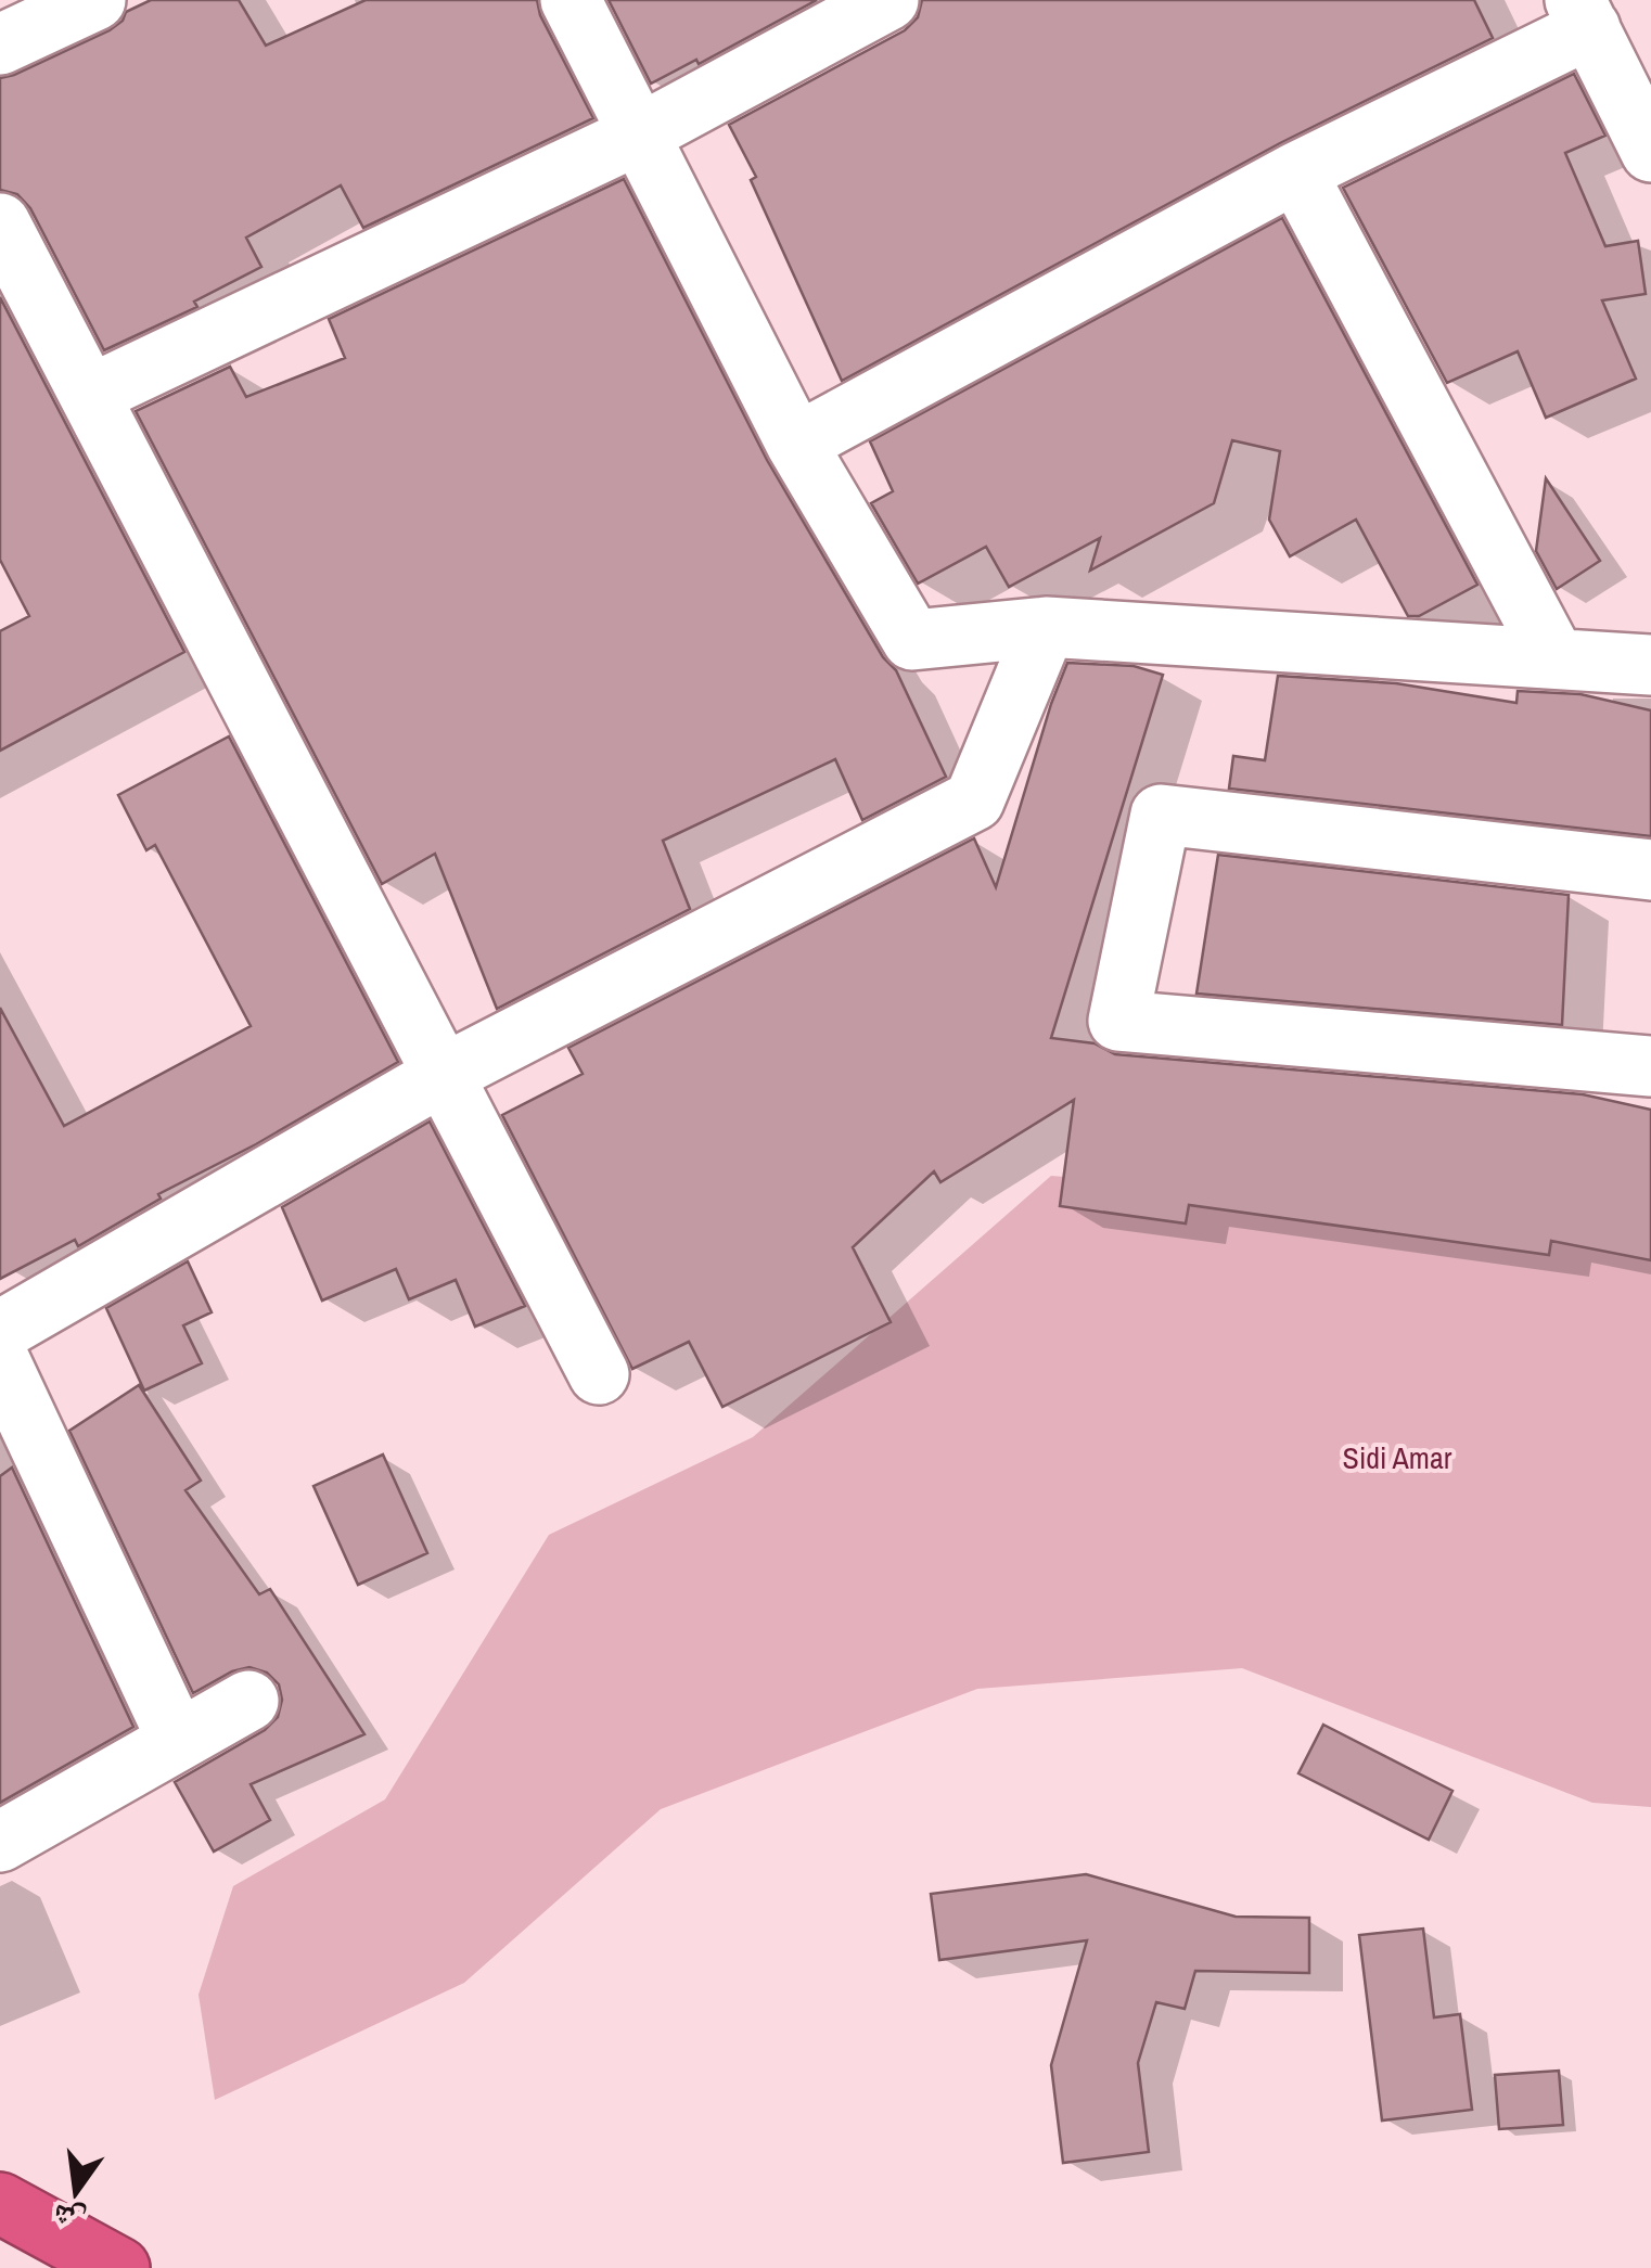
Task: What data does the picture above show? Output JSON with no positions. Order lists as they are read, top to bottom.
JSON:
{
  "parks": ["Sidi Amar"],
  "north": "bottom"
}
